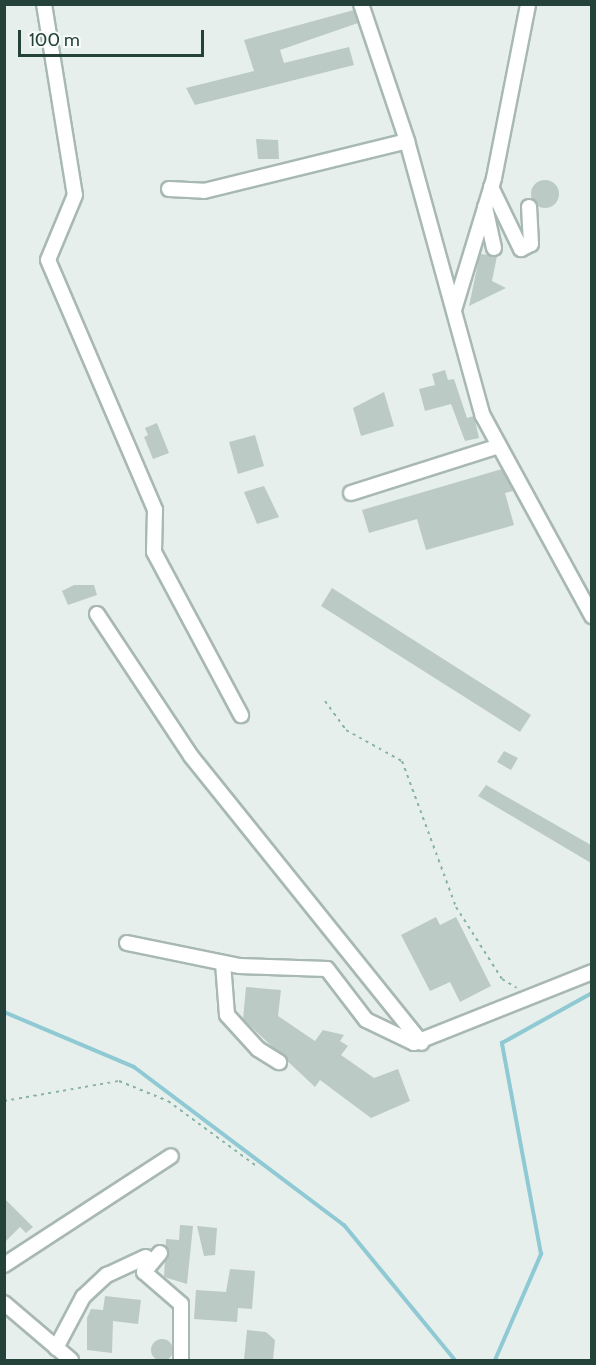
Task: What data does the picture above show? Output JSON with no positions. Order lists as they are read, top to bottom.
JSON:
{
  "scale_bar": "100 m"
}
